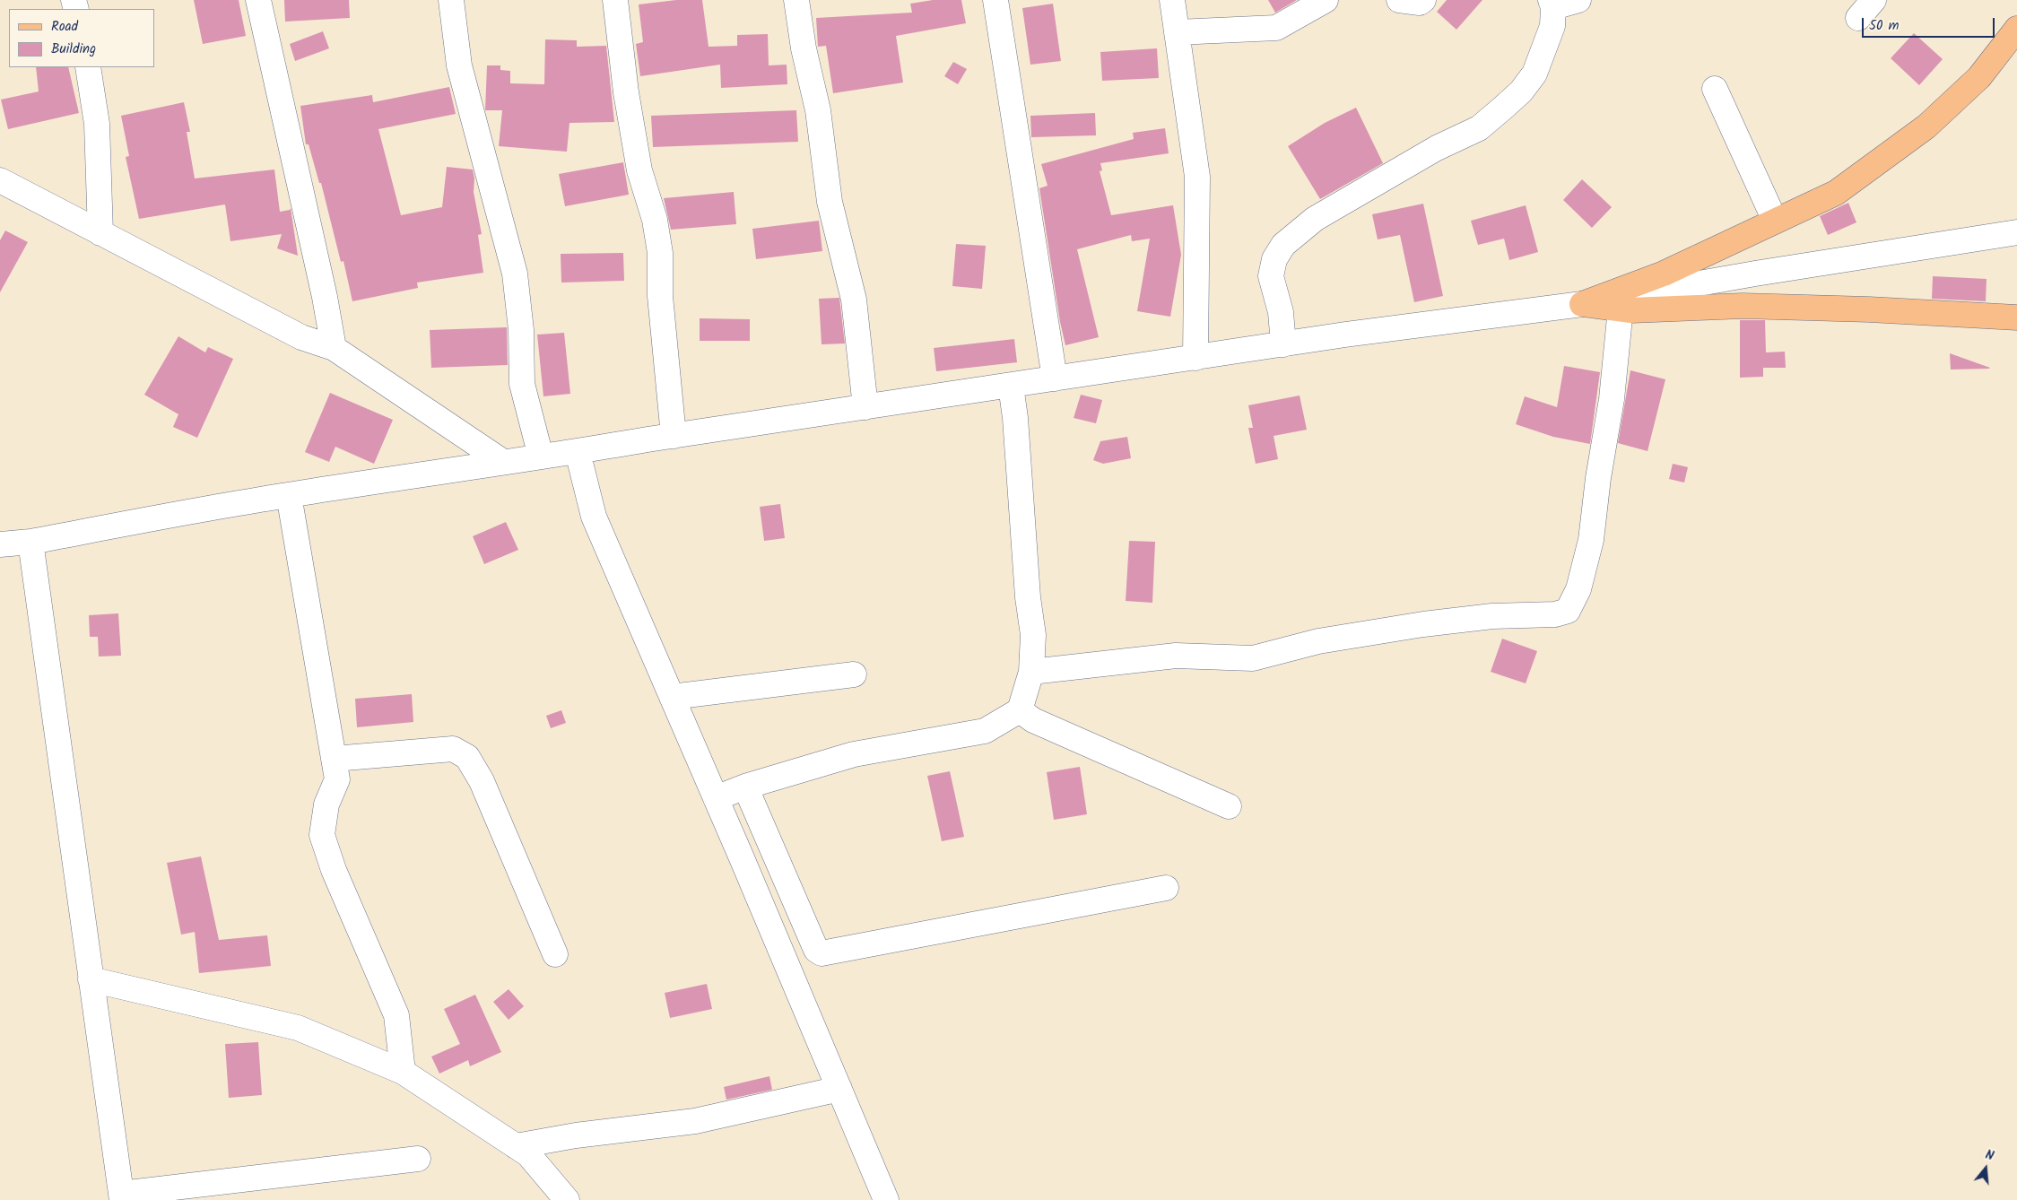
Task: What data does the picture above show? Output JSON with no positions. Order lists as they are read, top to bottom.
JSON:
{
  "legend": ["Road", "Building"],
  "scale_bar": "50 m",
  "north": "top"
}
